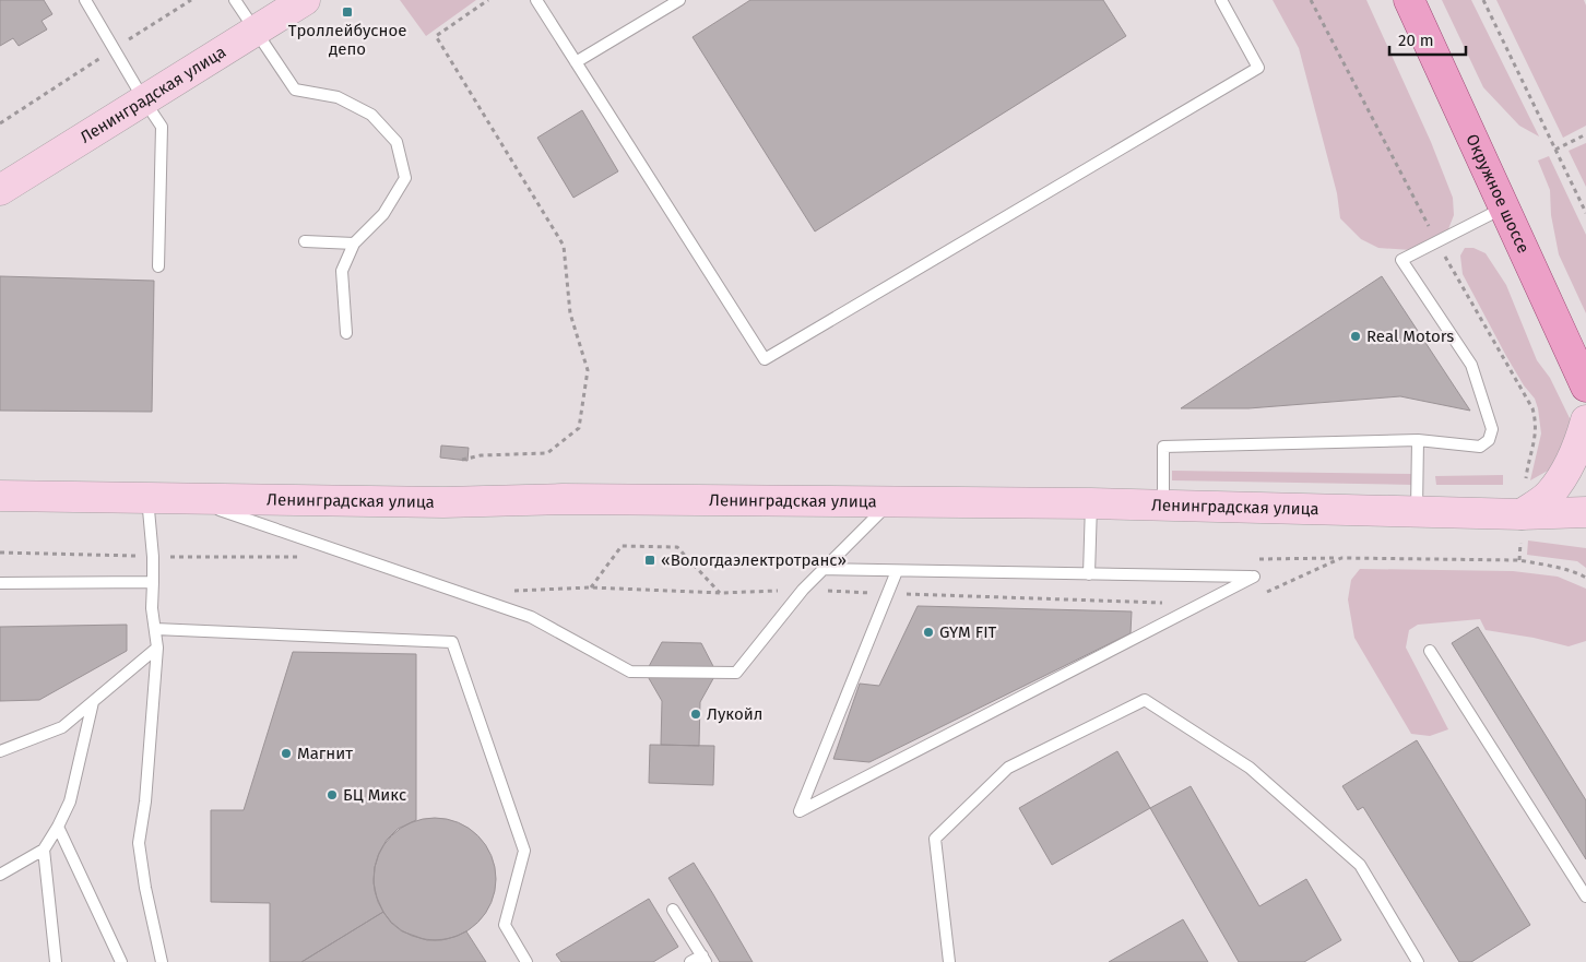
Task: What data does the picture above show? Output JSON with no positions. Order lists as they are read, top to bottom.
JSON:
{
  "streets": {
    "main road": ["Ленинградская улица", "Окружное шоссе"]
  },
  "places": {
    "transit": ["Троллейбусное депо", "«Вологдаэлектротранс»"],
    "other": [
      "Real Motors",
      "GYM FIT",
      "Лукойл",
      "Магнит",
      "БЦ Микс"
    ]
  },
  "scale_bar": "20 m"
}
